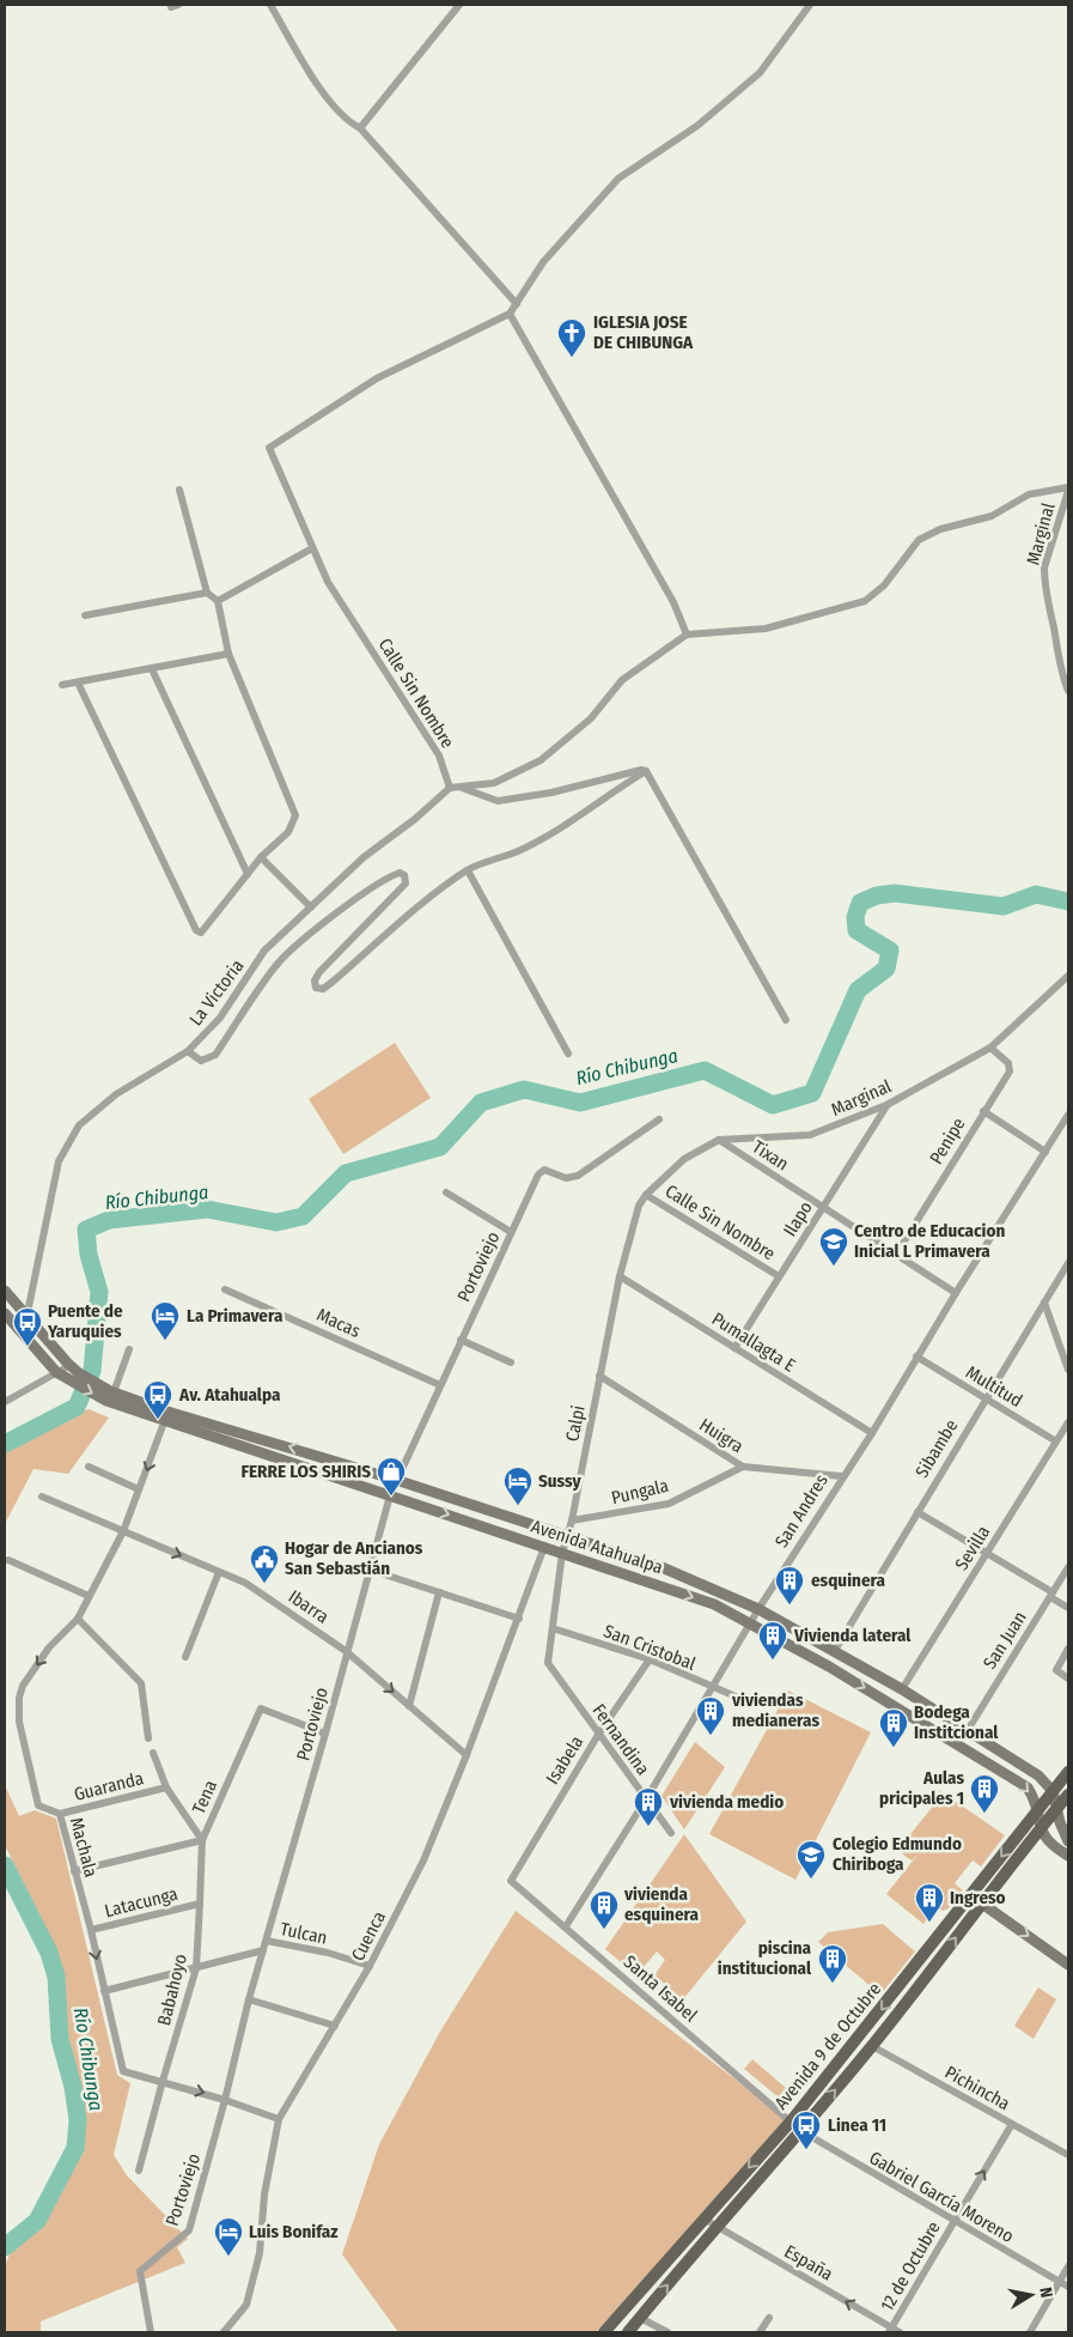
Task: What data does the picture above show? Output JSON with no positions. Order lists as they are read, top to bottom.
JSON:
{
  "streets": {
    "main road": ["Avenida Atahualpa", "Avenida 9 de Octubre"],
    "street": [
      "Marginal",
      "Calle Sin Nombre",
      "La Victoria",
      "Penipe",
      "Tixan",
      "Ilapo",
      "Portoviejo",
      "Macas",
      "Pumallagta E",
      "Multitud",
      "Calpi",
      "Huigra",
      "Sibambe",
      "Pungala",
      "San Andres",
      "Sevilla",
      "Ibarra",
      "San Juan",
      "San Cristobal",
      "Fernandina",
      "Isabela",
      "Guaranda",
      "Tena",
      "Machala",
      "Latacunga",
      "Tulcan",
      "Cuenca",
      "Santa Isabel",
      "Babahoyo",
      "Pichincha",
      "Gabriel García Moreno",
      "España",
      "12 de Octubre"
    ]
  },
  "crossings": [
    ["Marginal", "Calle Sin Nombre"],
    ["Marginal", "Penipe"],
    ["Marginal", "Tixan"],
    ["Marginal", "Ilapo"],
    ["Marginal", "Calpi"],
    ["Calle Sin Nombre", "La Victoria"],
    ["Calle Sin Nombre", "Ilapo"],
    ["Calle Sin Nombre", "Calpi"],
    ["La Victoria", "Avenida Atahualpa"],
    ["Penipe", "Tixan"],
    ["Tixan", "Ilapo"],
    ["Tixan", "San Andres"],
    ["Ilapo", "Pumallagta E"],
    ["Portoviejo", "Macas"],
    ["Portoviejo", "Avenida Atahualpa"],
    ["Portoviejo", "Ibarra"],
    ["Portoviejo", "Tena"],
    ["Portoviejo", "Machala"],
    ["Portoviejo", "Tulcan"],
    ["Pumallagta E", "Calpi"],
    ["Pumallagta E", "San Andres"],
    ["Multitud", "Sibambe"],
    ["Multitud", "San Andres"],
    ["Multitud", "Sevilla"],
    ["Calpi", "Huigra"],
    ["Calpi", "Pungala"],
    ["Calpi", "Avenida Atahualpa"],
    ["Calpi", "San Cristobal"],
    ["Calpi", "Fernandina"],
    ["Huigra", "Pungala"],
    ["Huigra", "San Andres"],
    ["Sibambe", "Avenida Atahualpa"],
    ["San Andres", "Avenida Atahualpa"],
    ["San Andres", "San Cristobal"],
    ["San Andres", "Fernandina"],
    ["San Andres", "Santa Isabel"],
    ["Avenida Atahualpa", "Sevilla"],
    ["Avenida Atahualpa", "San Juan"],
    ["Avenida Atahualpa", "Machala"],
    ["Avenida Atahualpa", "Cuenca"],
    ["Avenida Atahualpa", "Avenida 9 de Octubre"],
    ["Ibarra", "Machala"],
    ["Ibarra", "Cuenca"],
    ["San Cristobal", "Isabela"],
    ["Fernandina", "Isabela"],
    ["Isabela", "Santa Isabel"],
    ["Guaranda", "Machala"],
    ["Tena", "Machala"],
    ["Tena", "Babahoyo"],
    ["Machala", "Latacunga"],
    ["Machala", "Tulcan"],
    ["Machala", "Cuenca"],
    ["Machala", "Babahoyo"],
    ["Latacunga", "Babahoyo"],
    ["Tulcan", "Cuenca"],
    ["Tulcan", "Babahoyo"],
    ["Santa Isabel", "Avenida 9 de Octubre"],
    ["Santa Isabel", "Gabriel García Moreno"],
    ["Avenida 9 de Octubre", "Pichincha"],
    ["Avenida 9 de Octubre", "Gabriel García Moreno"],
    ["Avenida 9 de Octubre", "España"],
    ["Pichincha", "12 de Octubre"],
    ["Gabriel García Moreno", "12 de Octubre"],
    ["España", "12 de Octubre"]
  ],
  "one_way": ["Ibarra", "España", "12 de Octubre"],
  "water": ["Río Chibunga"],
  "places": {
    "church": ["IGLESIA JOSE DE CHIBUNGA"],
    "school or university": ["Centro de Educacion Inicial L Primavera", "Colegio Edmundo Chiriboga"],
    "hotel": ["La Primavera", "Sussy", "Luis Bonifaz"],
    "bus stop": ["Puente de Yaruquies", "Av. Atahualpa", "Linea 11"],
    "shop": ["FERRE LOS SHIRIS"],
    "public building": ["Hogar de Ancianos San Sebastián"],
    "building": [
      "esquinera",
      "Vivienda lateral",
      "viviendas medianeras",
      "Bodega Institcional",
      "Aulas pricipales 1",
      "vivienda medio",
      "Ingreso",
      "vivienda esquinera",
      "piscina institucional"
    ]
  },
  "north": "right"
}
